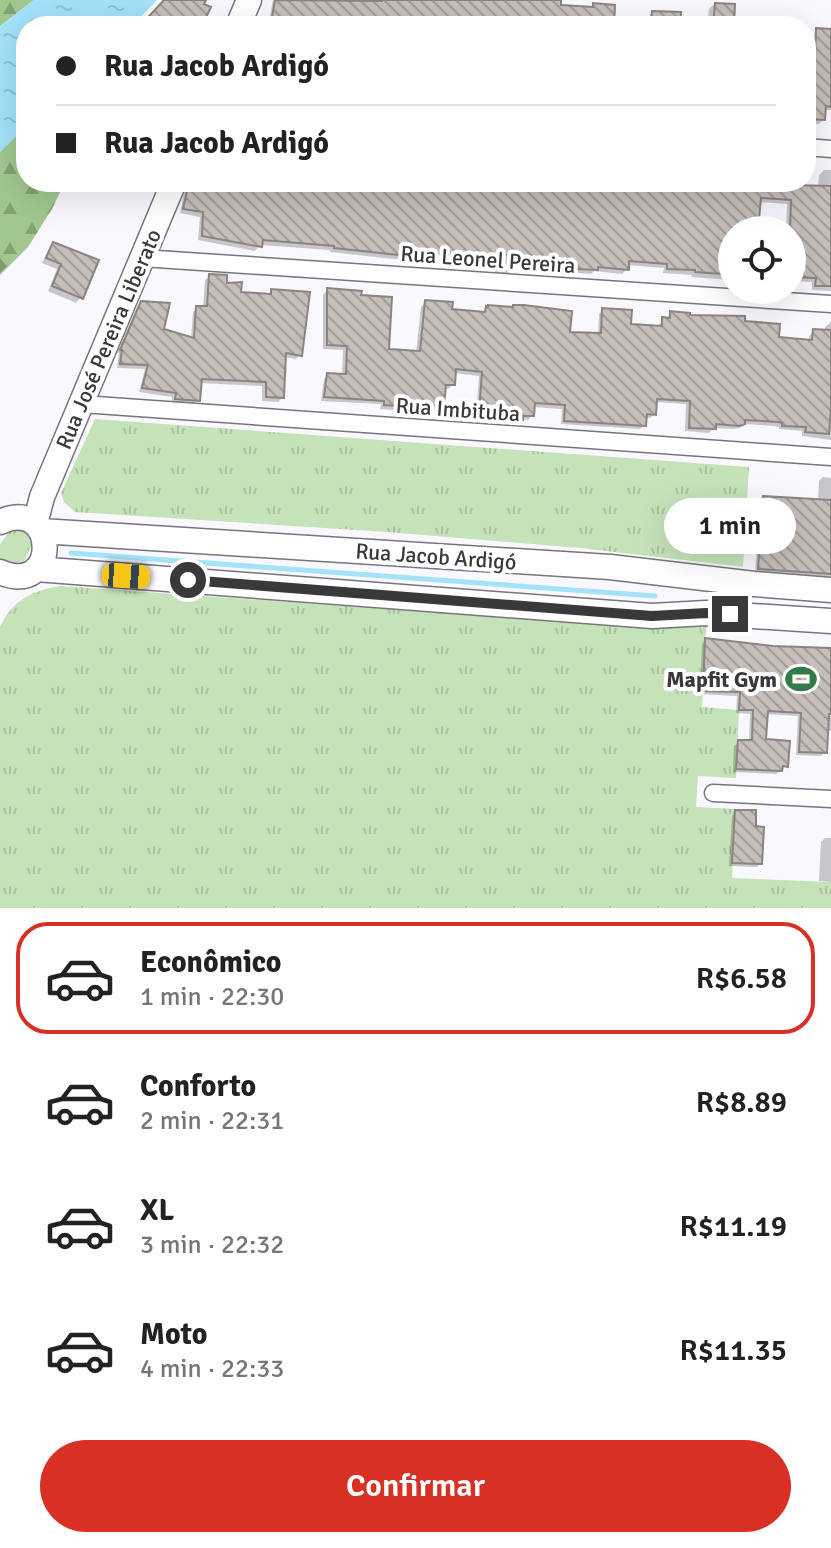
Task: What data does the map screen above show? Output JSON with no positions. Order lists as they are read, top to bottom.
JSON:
{
  "streets": {
    "main road": ["Rua José Pereira Liberato", "Rua Jacob Ardigó"],
    "street": ["Rua Leonel Pereira", "Rua Imbituba"]
  },
  "crossings": [
    ["Rua Leonel Pereira", "Rua José Pereira Liberato"],
    ["Rua José Pereira Liberato", "Rua Imbituba"],
    ["Rua José Pereira Liberato", "Rua Jacob Ardigó"]
  ],
  "places": {
    "sports": ["Mapfit Gym"]
  },
  "page": {
    "banner": ["Rua Jacob Ardigó", "Rua Jacob Ardigó"],
    "bubble": "1 min",
    "list": [
      {
        "name": "Econômico",
        "note": "1 min · 22:30",
        "value": "R$6.58"
      },
      {
        "name": "Conforto",
        "note": "2 min · 22:31",
        "value": "R$8.89"
      },
      {
        "name": "XL",
        "note": "3 min · 22:32",
        "value": "R$11.19"
      },
      {
        "name": "Moto",
        "note": "4 min · 22:33",
        "value": "R$11.35"
      }
    ],
    "buttons": "Confirmar"
  }
}
